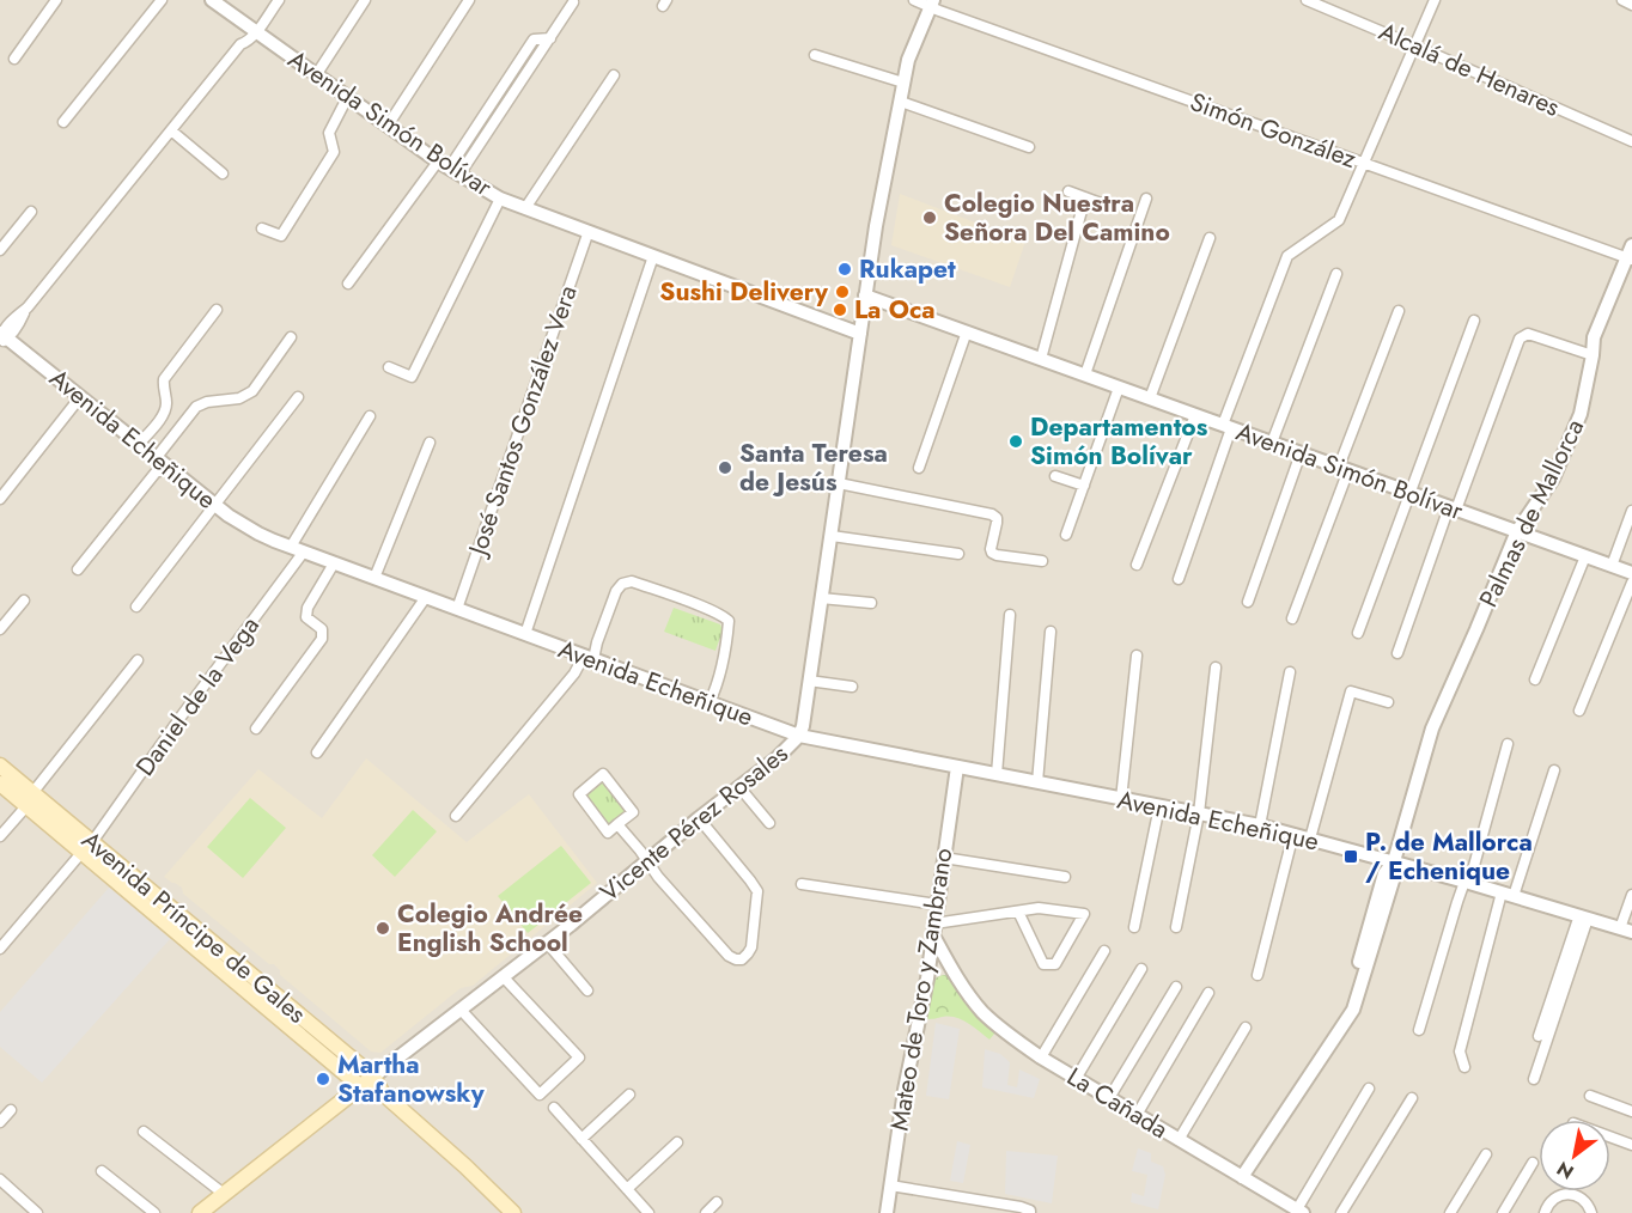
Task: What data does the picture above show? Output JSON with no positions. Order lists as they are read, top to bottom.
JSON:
{
  "streets": {
    "main road": ["Vicente Pérez Rosales", "Avenida Príncipe de Gales"],
    "street": [
      "Alcalá de Henares",
      "Avenida Simón Bolívar",
      "Simón González",
      "José Santos González Vera",
      "Avenida Echeñique",
      "Palmas de Mallorca",
      "Daniel de la Vega",
      "Mateo de Toro y Zambrano",
      "La Cañada"
    ]
  },
  "crossings": [
    ["Avenida Simón Bolívar", "José Santos González Vera"],
    ["Avenida Simón Bolívar", "Palmas de Mallorca"],
    ["Avenida Simón Bolívar", "Vicente Pérez Rosales"],
    ["Simón González", "Palmas de Mallorca"],
    ["Simón González", "Vicente Pérez Rosales"],
    ["José Santos González Vera", "Avenida Echeñique"],
    ["Avenida Echeñique", "Palmas de Mallorca"],
    ["Avenida Echeñique", "Daniel de la Vega"],
    ["Avenida Echeñique", "Vicente Pérez Rosales"],
    ["Avenida Echeñique", "Mateo de Toro y Zambrano"],
    ["Palmas de Mallorca", "La Cañada"],
    ["Daniel de la Vega", "Avenida Príncipe de Gales"],
    ["Vicente Pérez Rosales", "Avenida Príncipe de Gales"],
    ["Mateo de Toro y Zambrano", "La Cañada"]
  ],
  "places": {
    "other": [
      "Colegio Nuestra Señora Del Camino",
      "Rukapet",
      "Sushi Delivery",
      "La Oca",
      "Departamentos Simón Bolívar",
      "Santa Teresa de Jesús",
      "Colegio Andrée English School",
      "Martha Stafanowsky"
    ],
    "transit": ["P. de Mallorca / Echenique"]
  },
  "north": "bottom left"
}
